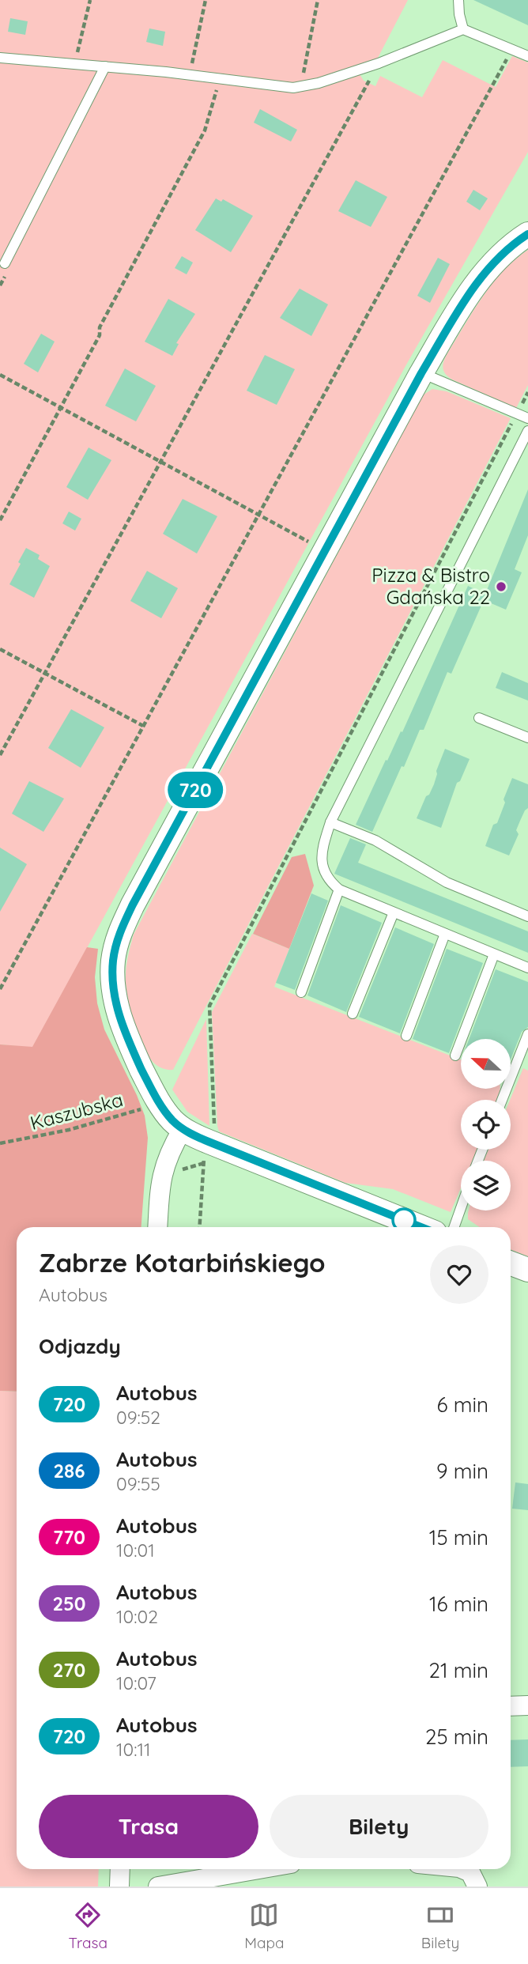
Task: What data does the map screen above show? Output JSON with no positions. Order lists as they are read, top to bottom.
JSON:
{
  "streets": {
    "path": ["Kaszubska"]
  },
  "places": ["Pizza & Bistro Gdańska 22"],
  "lines": ["bus line 720"],
  "north": "left",
  "page": {
    "on_map": "720",
    "heading": [
      ["Zabrze Kotarbińskiego", "Autobus"],
      "Odjazdy"
    ],
    "list": [
      {
        "mark": "720",
        "name": "Autobus",
        "note": "09:52",
        "value": "6 min"
      },
      {
        "mark": "286",
        "name": "Autobus",
        "note": "09:55",
        "value": "9 min"
      },
      {
        "mark": "770",
        "name": "Autobus",
        "note": "10:01",
        "value": "15 min"
      },
      {
        "mark": "250",
        "name": "Autobus",
        "note": "10:02",
        "value": "16 min"
      },
      {
        "mark": "270",
        "name": "Autobus",
        "note": "10:07",
        "value": "21 min"
      },
      {
        "mark": "720",
        "name": "Autobus",
        "note": "10:11",
        "value": "25 min"
      }
    ],
    "buttons": ["Trasa", "Bilety"],
    "tabs": ["Trasa", "Mapa", "Bilety"]
  }
}
